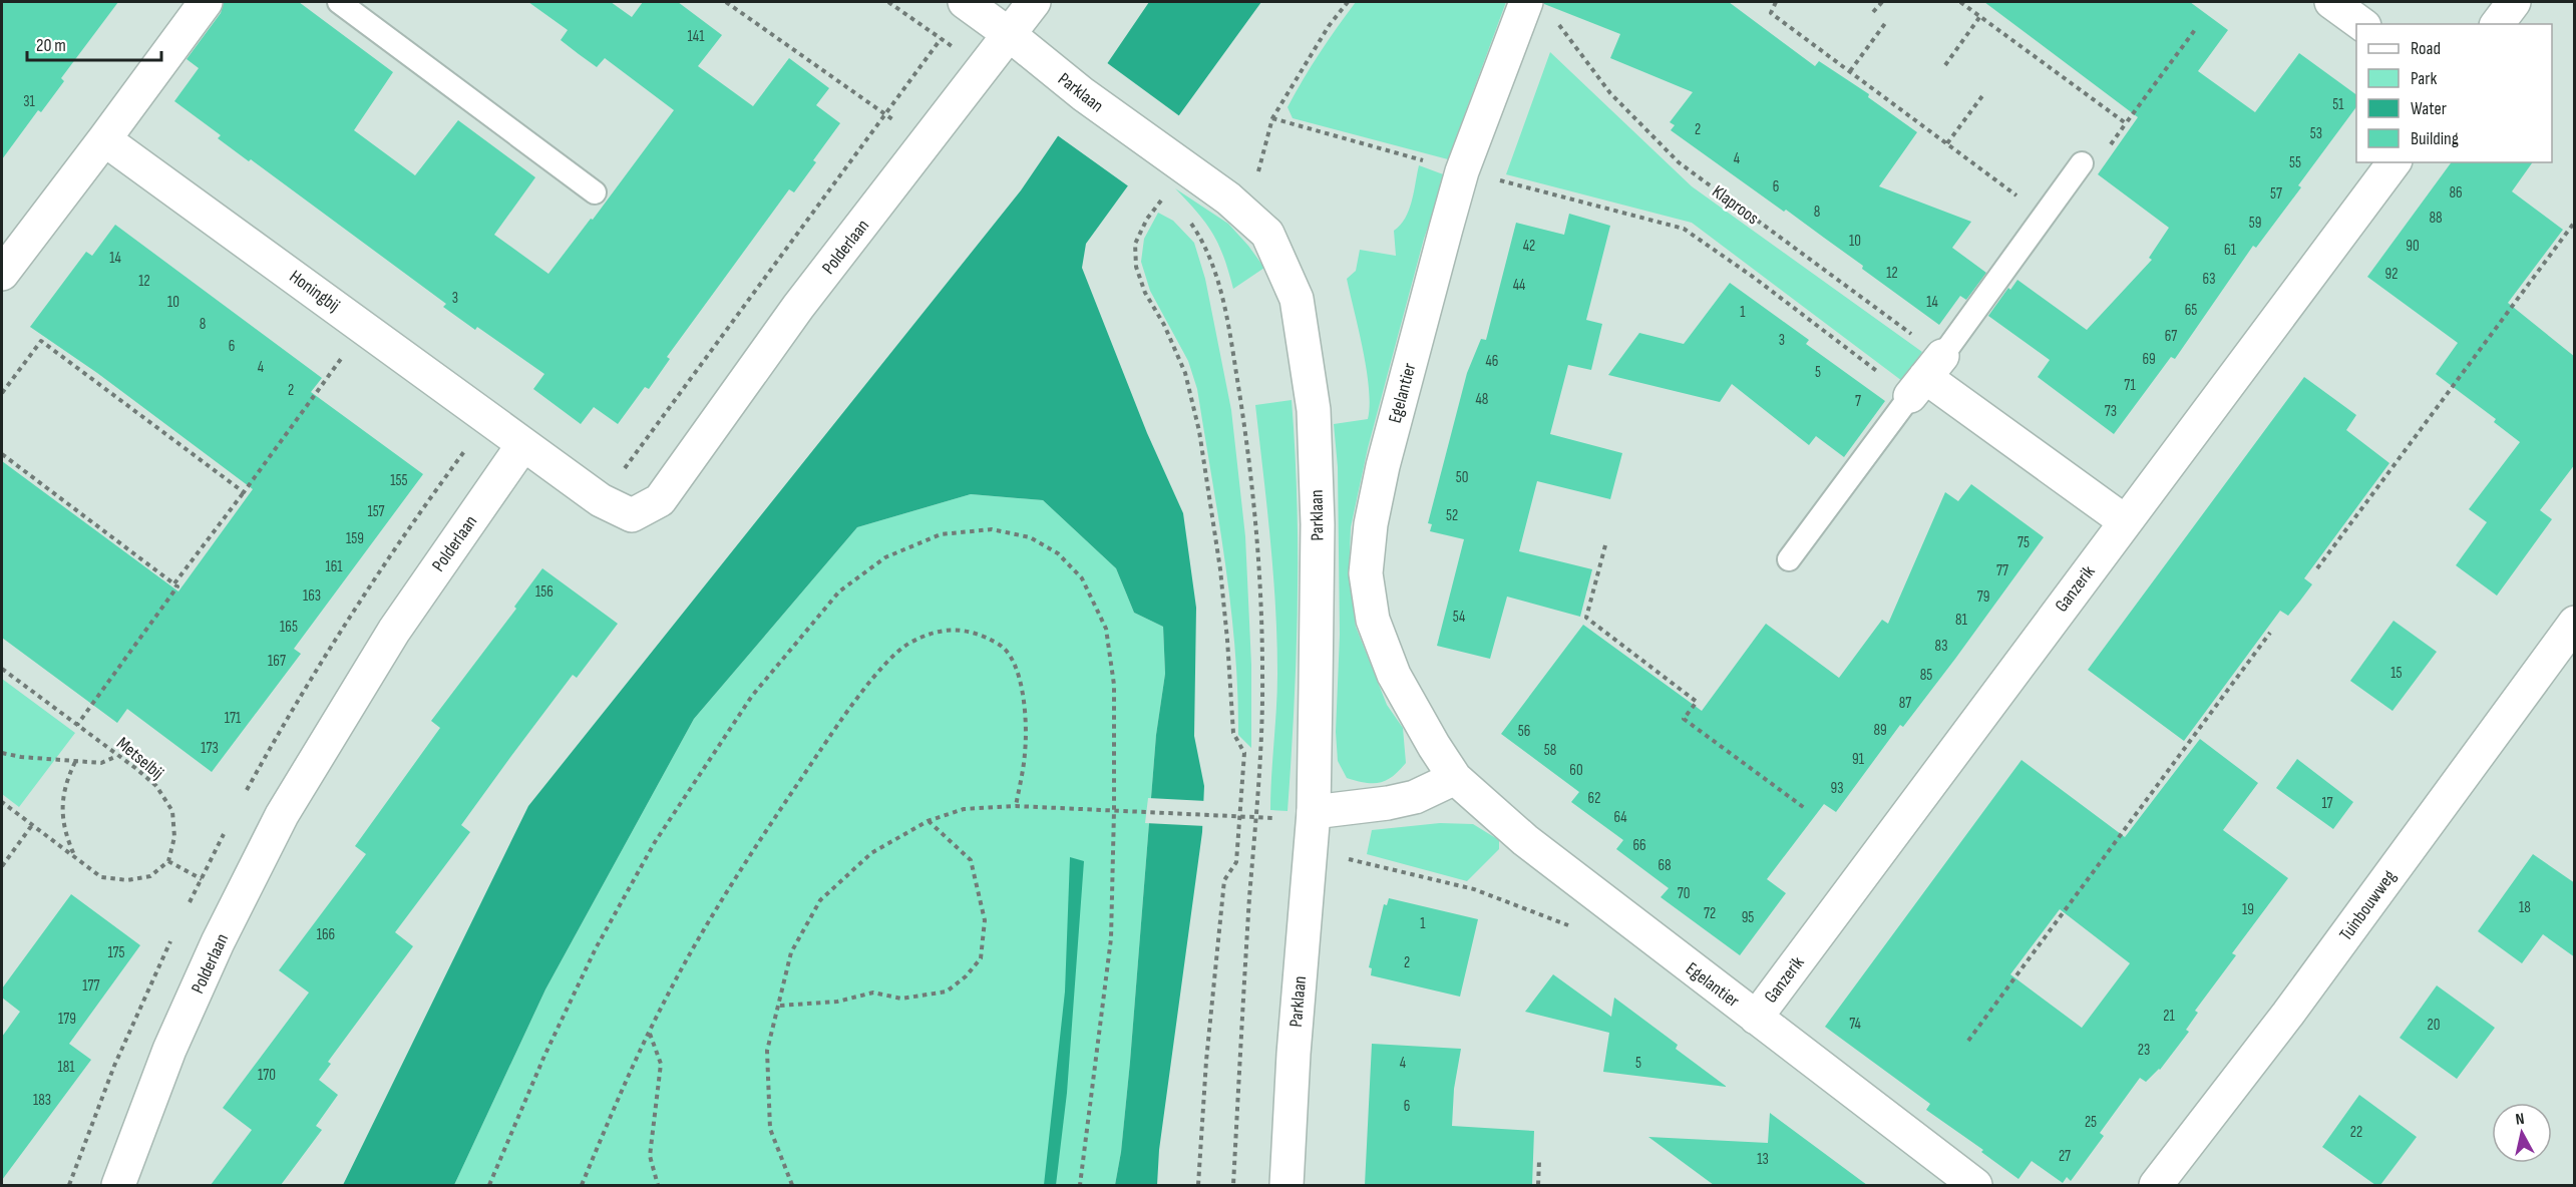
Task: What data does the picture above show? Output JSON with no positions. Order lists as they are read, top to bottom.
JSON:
{
  "streets": {
    "street": [
      "Parklaan",
      "Polderlaan",
      "Honingbij",
      "Egelantier",
      "Ganzerik",
      "Tuinbouwweg"
    ],
    "path": ["Klaproos", "Metselbij"]
  },
  "crossings": [
    ["Parklaan", "Polderlaan"],
    ["Klaproos", "Egelantier"],
    ["Polderlaan", "Honingbij"],
    ["Egelantier", "Ganzerik"]
  ],
  "house_numbers": [
    "141",
    "31",
    "51",
    "2",
    "53",
    "4",
    "55",
    "6",
    "86",
    "57",
    "8",
    "88",
    "59",
    "10",
    "42",
    "90",
    "61",
    "14",
    "12",
    "92",
    "63",
    "12",
    "44",
    "3",
    "10",
    "14",
    "65",
    "1",
    "8",
    "67",
    "3",
    "6",
    "69",
    "46",
    "4",
    "5",
    "71",
    "2",
    "48",
    "7",
    "73",
    "50",
    "155",
    "157",
    "52",
    "159",
    "75",
    "161",
    "77",
    "156",
    "163",
    "79",
    "54",
    "81",
    "165",
    "83",
    "167",
    "15",
    "85",
    "87",
    "171",
    "89",
    "56",
    "173",
    "58",
    "91",
    "60",
    "93",
    "62",
    "17",
    "64",
    "66",
    "68",
    "70",
    "18",
    "19",
    "72",
    "95",
    "1",
    "166",
    "175",
    "2",
    "177",
    "21",
    "179",
    "74",
    "20",
    "23",
    "4",
    "5",
    "181",
    "170",
    "183",
    "6",
    "25",
    "22",
    "27",
    "13"
  ],
  "legend": [
    "Road",
    "Park",
    "Water",
    "Building"
  ],
  "scale_bar": "20 m",
  "north": "top"
}
